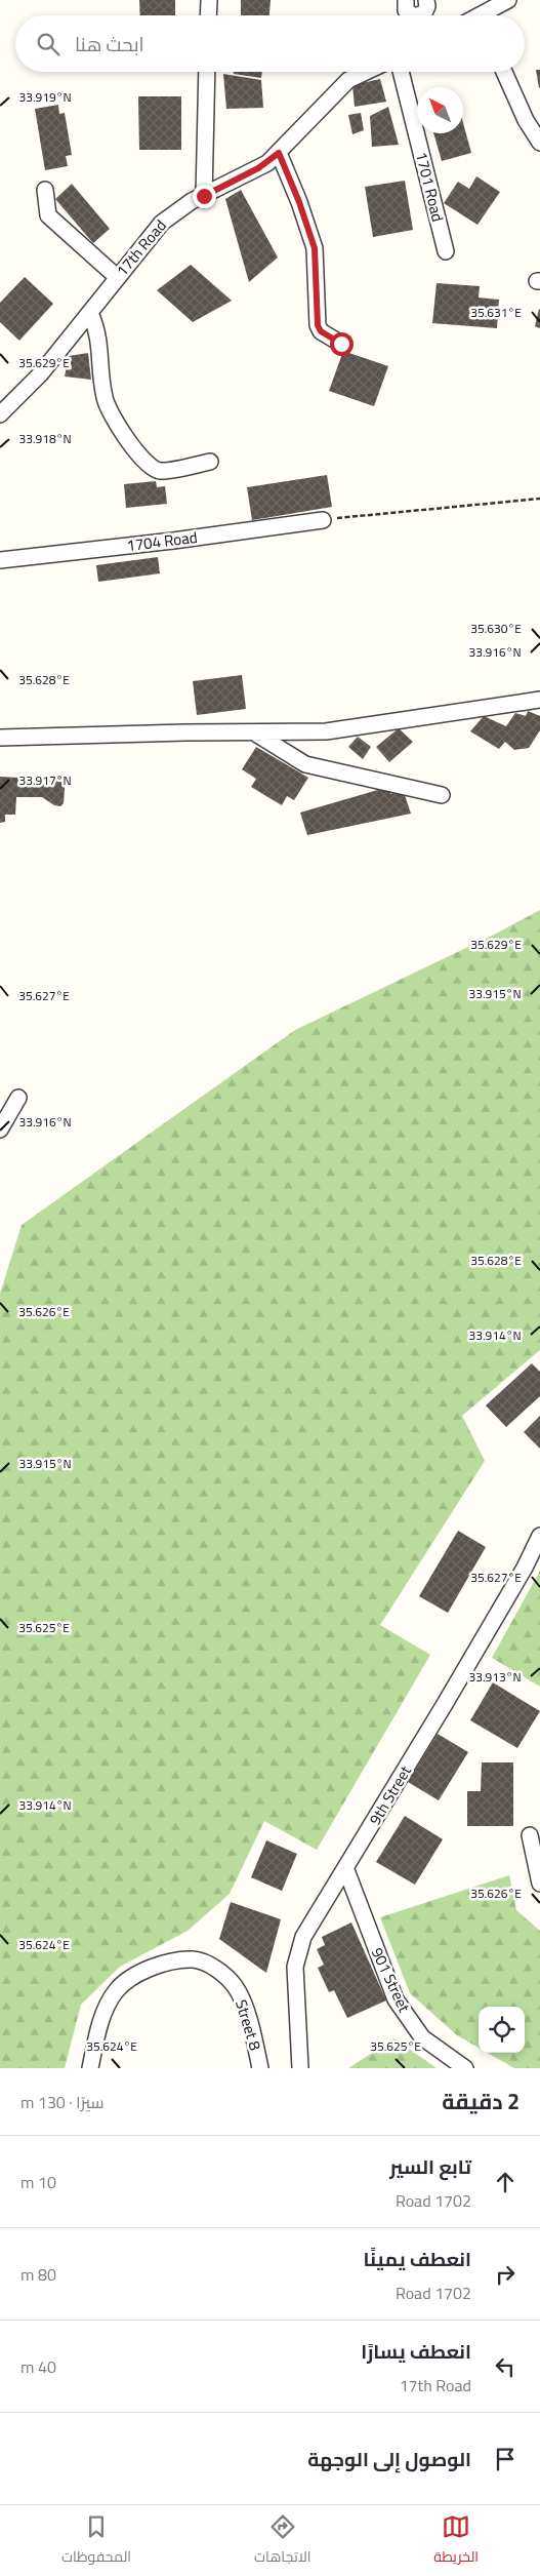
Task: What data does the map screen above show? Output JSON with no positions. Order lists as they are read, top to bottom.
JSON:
{
  "streets": {
    "street": [
      "1701 Road",
      "17th Road",
      "1704 Road",
      "9th Street",
      "901 Street",
      "Street 8"
    ]
  },
  "crossings": [
    ["9th Street", "901 Street"]
  ],
  "north": "top left",
  "page": {
    "search": "ابحث هنا",
    "heading": ["2 دقيقة", "سيرًا · 130 m"],
    "list": [
      ["تابع السير", "1702 Road", "10 m"],
      ["انعطف يمينًا", "1702 Road", "80 m"],
      ["انعطف يسارًا", "17th Road", "40 m"],
      "الوصول إلى الوجهة"
    ],
    "nav": ["الخريطة", "الاتجاهات", "المحفوظات"]
  },
  "coordinates": [
    "33.919°N",
    "35.631°E",
    "35.629°E",
    "33.918°N",
    "35.630°E",
    "33.916°N",
    "35.628°E",
    "33.917°N",
    "33.915°N",
    "35.627°E",
    "35.626°E",
    "33.914°N",
    "35.625°E",
    "33.913°N",
    "35.624°E"
  ]
}
